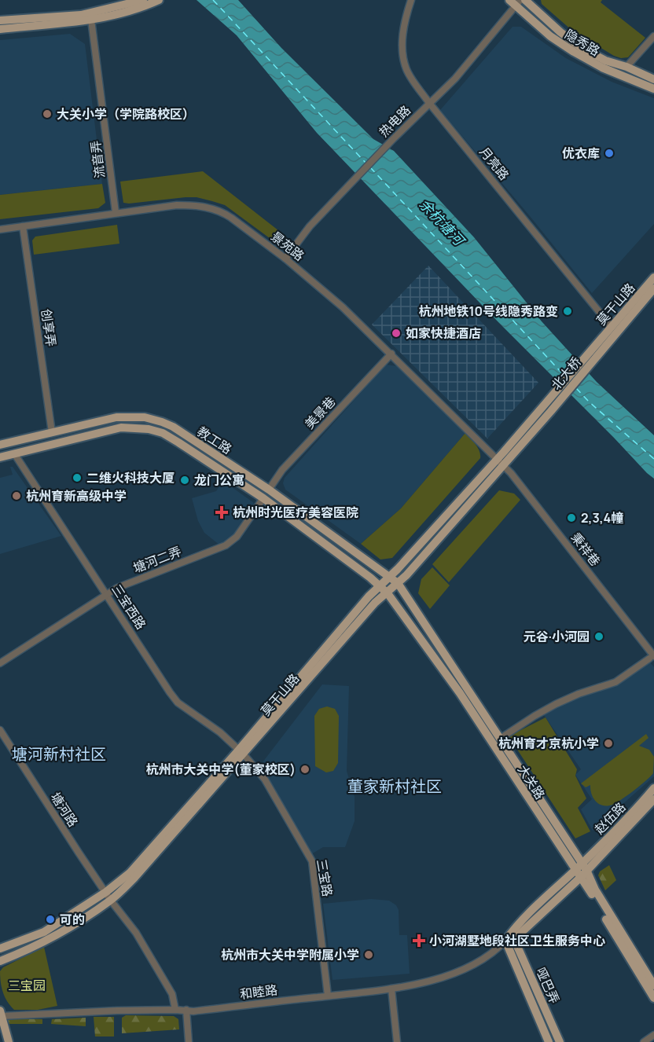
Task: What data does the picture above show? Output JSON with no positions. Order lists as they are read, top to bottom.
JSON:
{
  "streets": {
    "main road": [
      "隐秀路",
      "莫干山路",
      "北大桥",
      "教工路",
      "大关路",
      "赵伍路",
      "哑巴弄",
      "和睦路"
    ],
    "street": [
      "热电路",
      "流音弄",
      "月亮路",
      "景苑路",
      "创享弄",
      "美景巷",
      "秉祥巷",
      "塘河二弄",
      "三宝西路",
      "塘河路",
      "三宝路"
    ]
  },
  "crossings": [
    ["隐秀路", "热电路"],
    ["热电路", "月亮路"],
    ["热电路", "景苑路"],
    ["流音弄", "景苑路"],
    ["月亮路", "莫干山路"],
    ["景苑路", "莫干山路"],
    ["景苑路", "创享弄"],
    ["景苑路", "美景巷"],
    ["景苑路", "秉祥巷"],
    ["莫干山路", "北大桥"],
    ["莫干山路", "教工路"],
    ["莫干山路", "秉祥巷"],
    ["莫干山路", "三宝西路"],
    ["莫干山路", "大关路"],
    ["莫干山路", "塘河路"],
    ["莫干山路", "三宝路"],
    ["创享弄", "教工路"],
    ["美景巷", "教工路"],
    ["教工路", "塘河二弄"],
    ["教工路", "三宝西路"],
    ["教工路", "大关路"],
    ["塘河二弄", "三宝西路"],
    ["三宝西路", "三宝路"],
    ["大关路", "赵伍路"],
    ["大关路", "和睦路"],
    ["塘河路", "和睦路"],
    ["赵伍路", "和睦路"],
    ["三宝路", "和睦路"],
    ["哑巴弄", "和睦路"]
  ],
  "districts": ["塘河新村社区", "董家新村社区"],
  "water": ["余杭塘河"],
  "parks": ["三宝园"],
  "places": {
    "other": [
      "大关小学（学院路校区）",
      "优衣库",
      "杭州地铁10号线隐秀路变",
      "如家快捷酒店",
      "二维火科技大厦",
      "龙门公寓",
      "杭州育新高级中学",
      "2,3,4幢",
      "元谷·小河园",
      "杭州育才京杭小学",
      "杭州市大关中学(董家校区)",
      "可的",
      "杭州市大关中学附属小学"
    ],
    "health": ["杭州时光医疗美容医院", "小河湖墅地段社区卫生服务中心"]
  }
}
